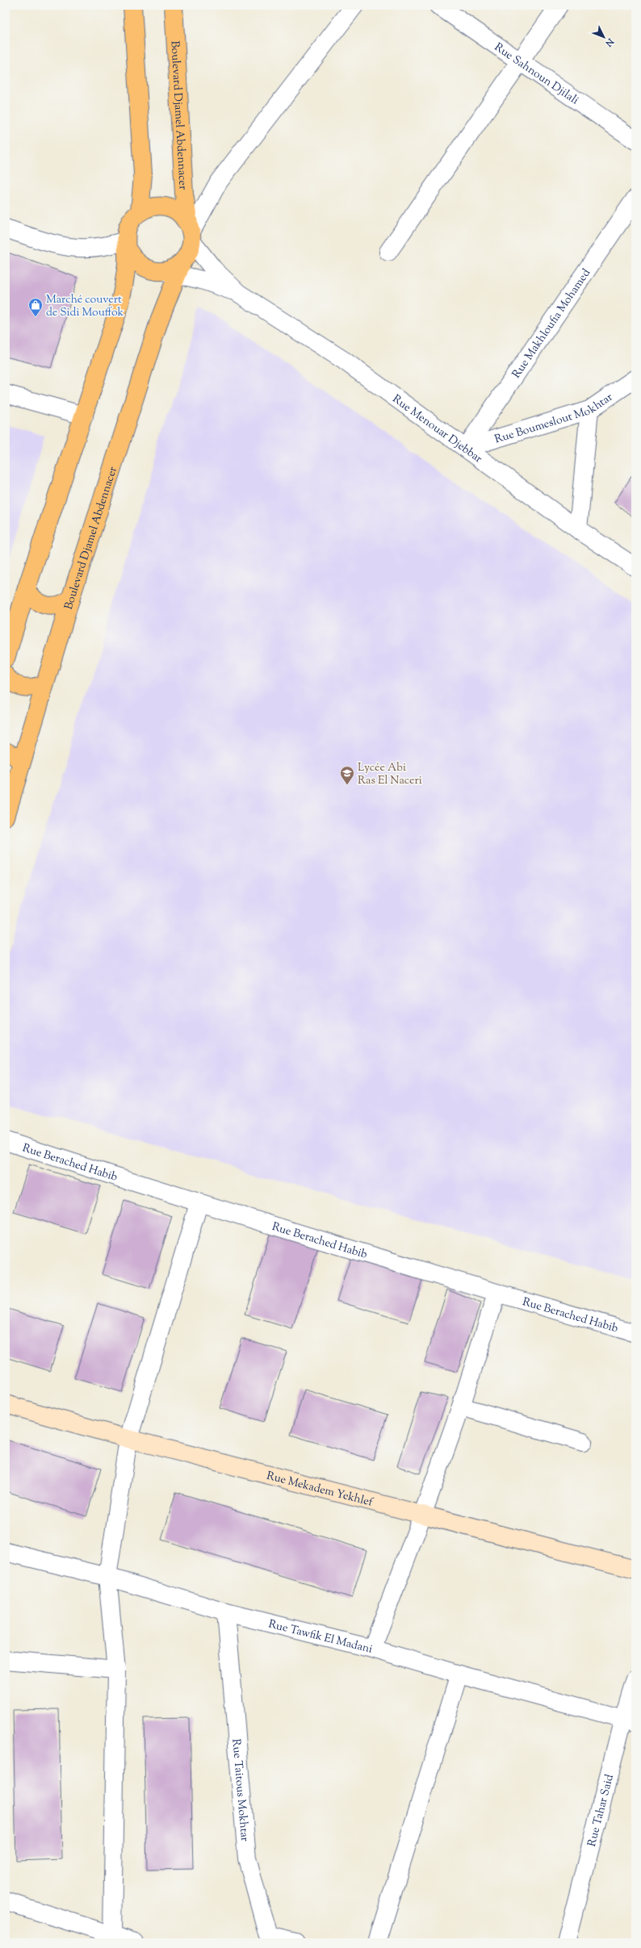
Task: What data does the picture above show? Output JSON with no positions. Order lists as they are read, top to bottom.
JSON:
{
  "streets": {
    "main road": ["Boulevard Djamel Abdennacer", "Rue Mekadem Yekhlef"],
    "street": [
      "Rue Sahnoun Djilali",
      "Rue Makhloufia Mohamed",
      "Rue Boumeslout Mokhtar",
      "Rue Menouar Djebbar",
      "Rue Berached Habib",
      "Rue Tawfik El Madani",
      "Rue Taitous Mokhtar",
      "Rue Tahar Said"
    ]
  },
  "crossings": [
    ["Boulevard Djamel Abdennacer", "Rue Menouar Djebbar"],
    ["Rue Makhloufia Mohamed", "Rue Boumeslout Mokhtar"],
    ["Rue Makhloufia Mohamed", "Rue Menouar Djebbar"],
    ["Rue Boumeslout Mokhtar", "Rue Menouar Djebbar"],
    ["Rue Tawfik El Madani", "Rue Taitous Mokhtar"],
    ["Rue Tawfik El Madani", "Rue Tahar Said"]
  ],
  "places": {
    "shop": ["Marché couvert de Sidi Mouffok"],
    "school or university": ["Lycée Abi Ras El Naceri"]
  },
  "north": "bottom right"
}
